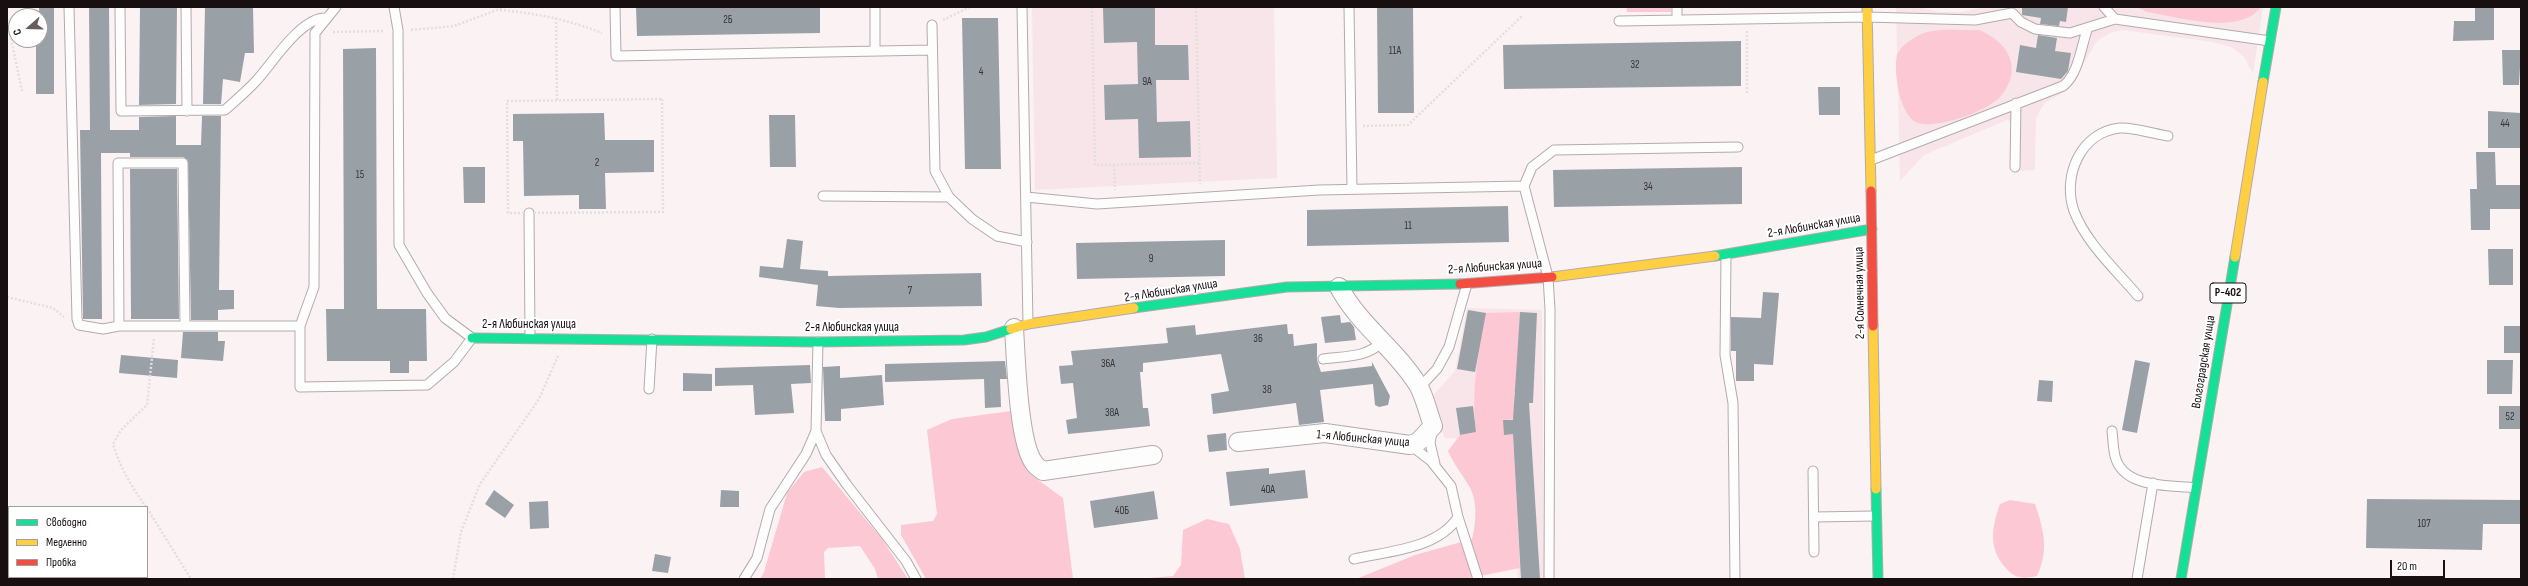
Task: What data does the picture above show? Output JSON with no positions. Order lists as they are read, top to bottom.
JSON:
{
  "streets": {
    "street": [
      "2-я Любинская улица",
      "2-я Солнечная улица",
      "Р-402",
      "Волгоградская улица",
      "1-я Любинская улица"
    ]
  },
  "crossings": [
    ["2-я Любинская улица", "2-я Солнечная улица"]
  ],
  "house_numbers": [
    "2Б",
    "11А",
    "32",
    "4",
    "9А",
    "44",
    "2",
    "15",
    "34",
    "11",
    "9",
    "7",
    "36",
    "36А",
    "38",
    "38А",
    "52",
    "40А",
    "40Б",
    "107"
  ],
  "legend": ["Свободно", "Медленно", "Пробка"],
  "scale_bar": "20 m",
  "north": "left"
}
